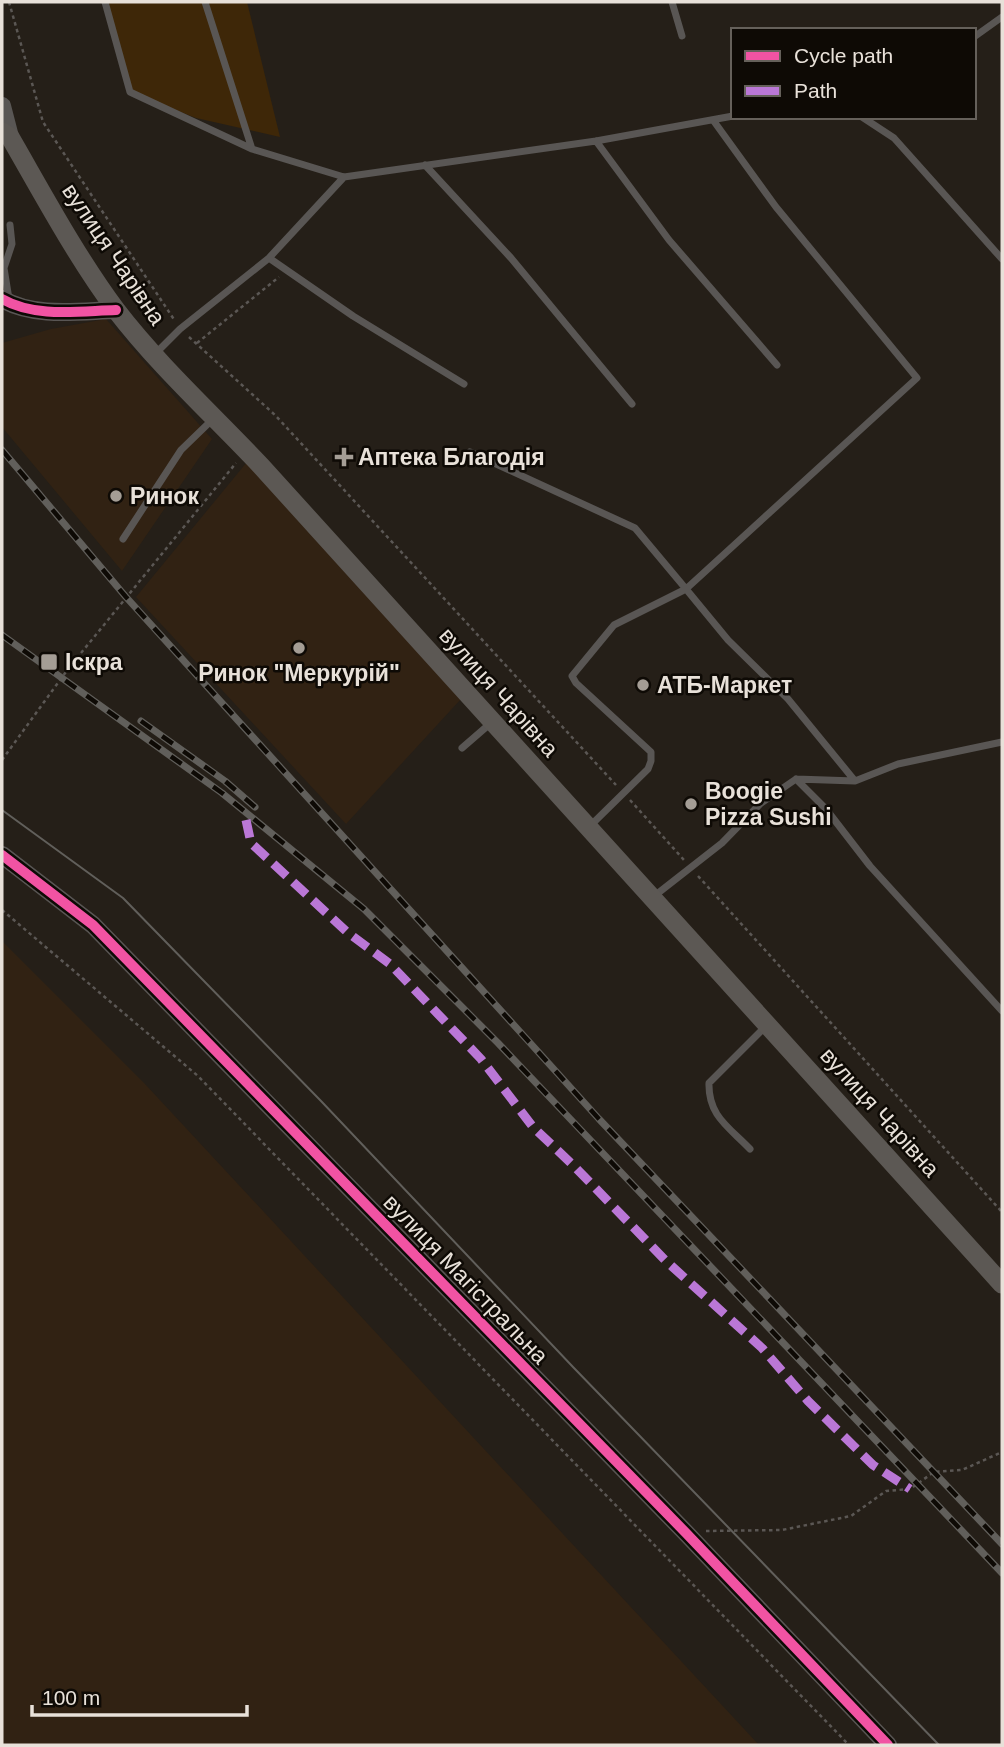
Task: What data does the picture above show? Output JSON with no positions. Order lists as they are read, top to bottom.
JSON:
{
  "streets": {
    "main road": ["вулиця Чарівна"],
    "street": ["вулиця Магістральна"]
  },
  "places": {
    "health": ["Аптека Благодія"],
    "other": [
      "Ринок",
      "Ринок \"Меркурій\"",
      "АТБ-Маркет",
      "Boogie Pizza Sushi"
    ],
    "transit": ["Іскра"]
  },
  "legend": ["Cycle path", "Path"],
  "scale_bar": "100 m"
}
